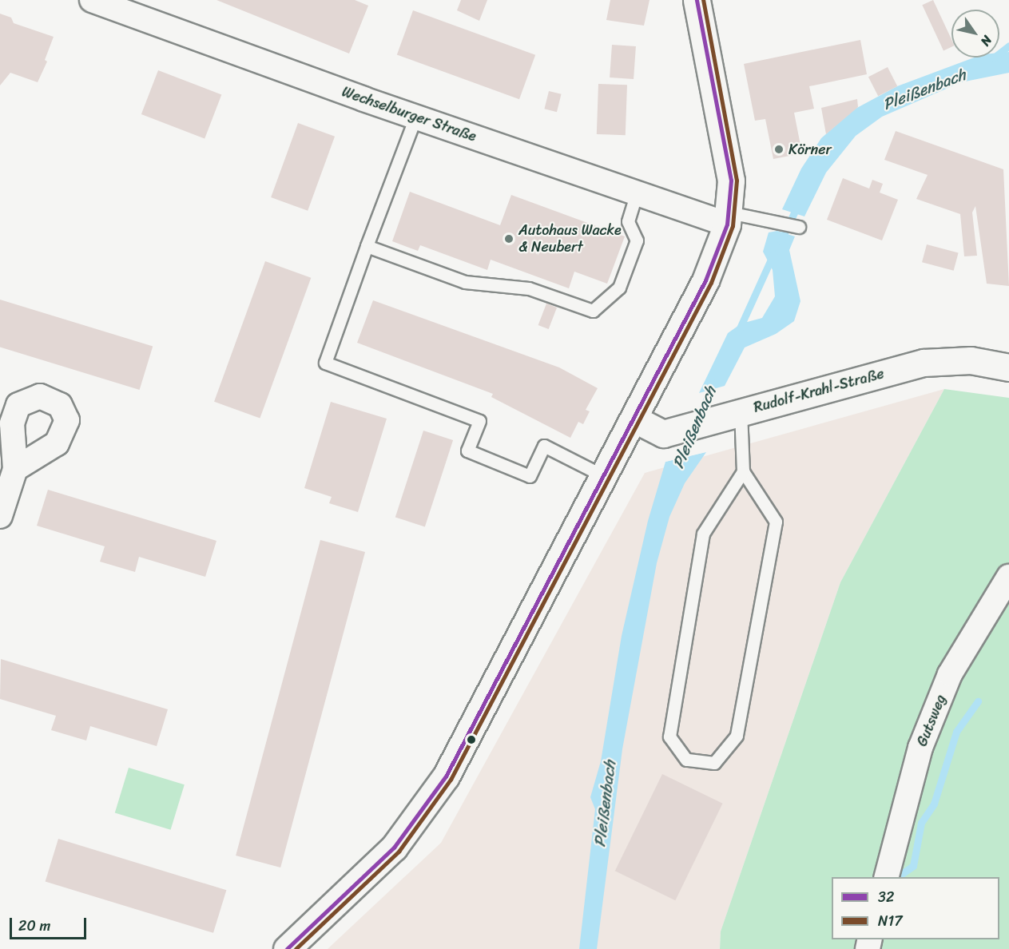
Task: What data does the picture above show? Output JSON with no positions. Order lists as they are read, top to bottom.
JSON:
{
  "streets": {
    "main road": ["Rudolf-Krahl-Straße"],
    "street": ["Wechselburger Straße", "Gutsweg"]
  },
  "water": ["Pleißenbach"],
  "places": ["Körner", "Autohaus Wacke & Neubert"],
  "lines": ["transit line 32", "transit line N17"],
  "legend": ["32", "N17"],
  "scale_bar": "20 m",
  "north": "bottom right"
}
